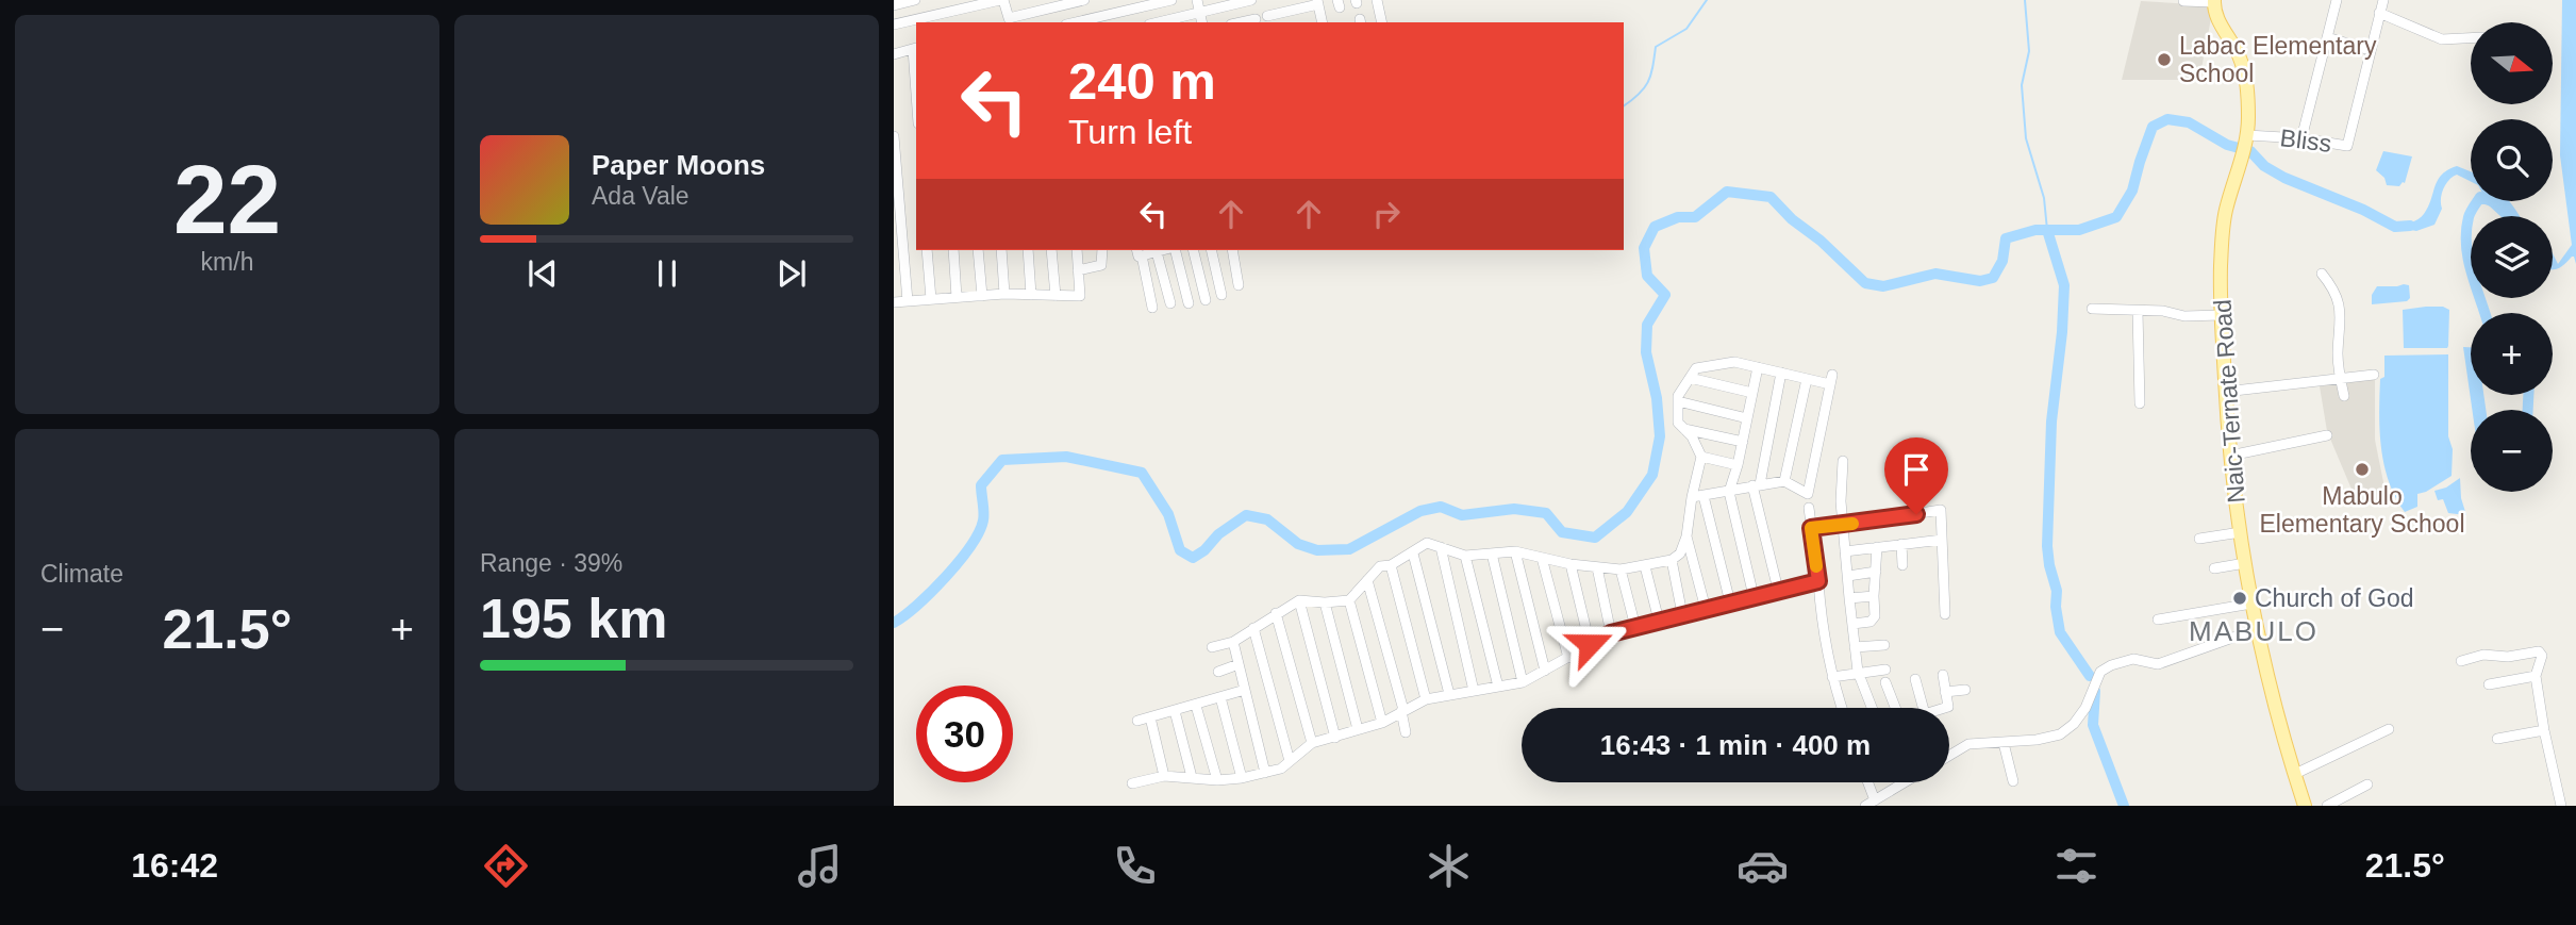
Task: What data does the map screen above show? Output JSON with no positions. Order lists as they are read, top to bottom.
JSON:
{
  "streets": {
    "main road": ["Naic-Ternate Road"],
    "street": ["Bliss"]
  },
  "crossings": [
    ["Bliss", "Naic-Ternate Road"]
  ],
  "districts": ["MABULO"],
  "places": ["Labac Elementary School", "Mabulo Elementary School", "Church of God"],
  "north": "right",
  "page": {
    "tile": [
      ["22", "km/h"],
      "Climate",
      ["Range · 39%", "195 km"]
    ],
    "map_buttons": ["+", "−"],
    "turn": ["240 m", "Turn left"],
    "song": ["Paper Moons", "Ada Vale"],
    "heat": ["−", "21.5°", "+"],
    "limit": "30",
    "trip": "16:43 · 1 min · 400 m",
    "tabs": ["16:42", "21.5°"]
  }
}
